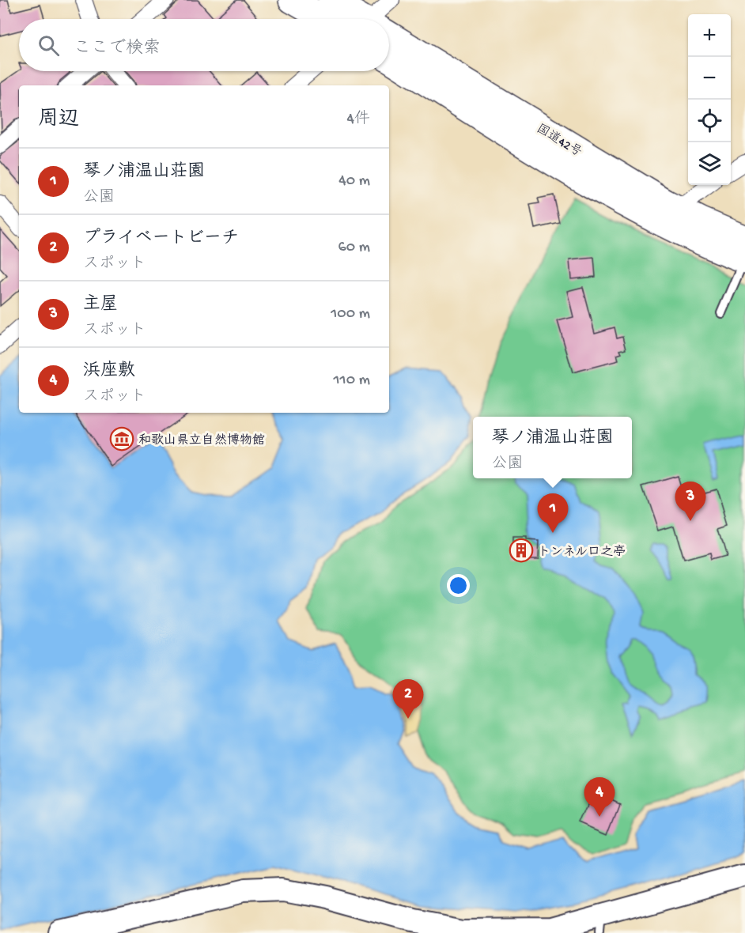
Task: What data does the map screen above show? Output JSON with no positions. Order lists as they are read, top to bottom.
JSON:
{
  "streets": {
    "highway": ["国道42号"]
  },
  "places": {
    "museum": ["和歌山県立自然博物館"],
    "building": ["トンネル口之亭"]
  },
  "page": {
    "map_buttons": ["+", "−"],
    "search": "ここで検索",
    "heading": ["周辺", "4件"],
    "list": [
      {
        "mark": "1",
        "name": "琴ノ浦温山荘園",
        "note": "公園",
        "value": "40 m"
      },
      {
        "mark": "2",
        "name": "プライベートビーチ",
        "note": "スポット",
        "value": "60 m"
      },
      {
        "mark": "3",
        "name": "主屋",
        "note": "スポット",
        "value": "100 m"
      },
      {
        "mark": "4",
        "name": "浜座敷",
        "note": "スポット",
        "value": "110 m"
      }
    ],
    "popup": ["琴ノ浦温山荘園", "公園"],
    "pins": [
      "3",
      "1",
      "2",
      "4"
    ]
  }
}
